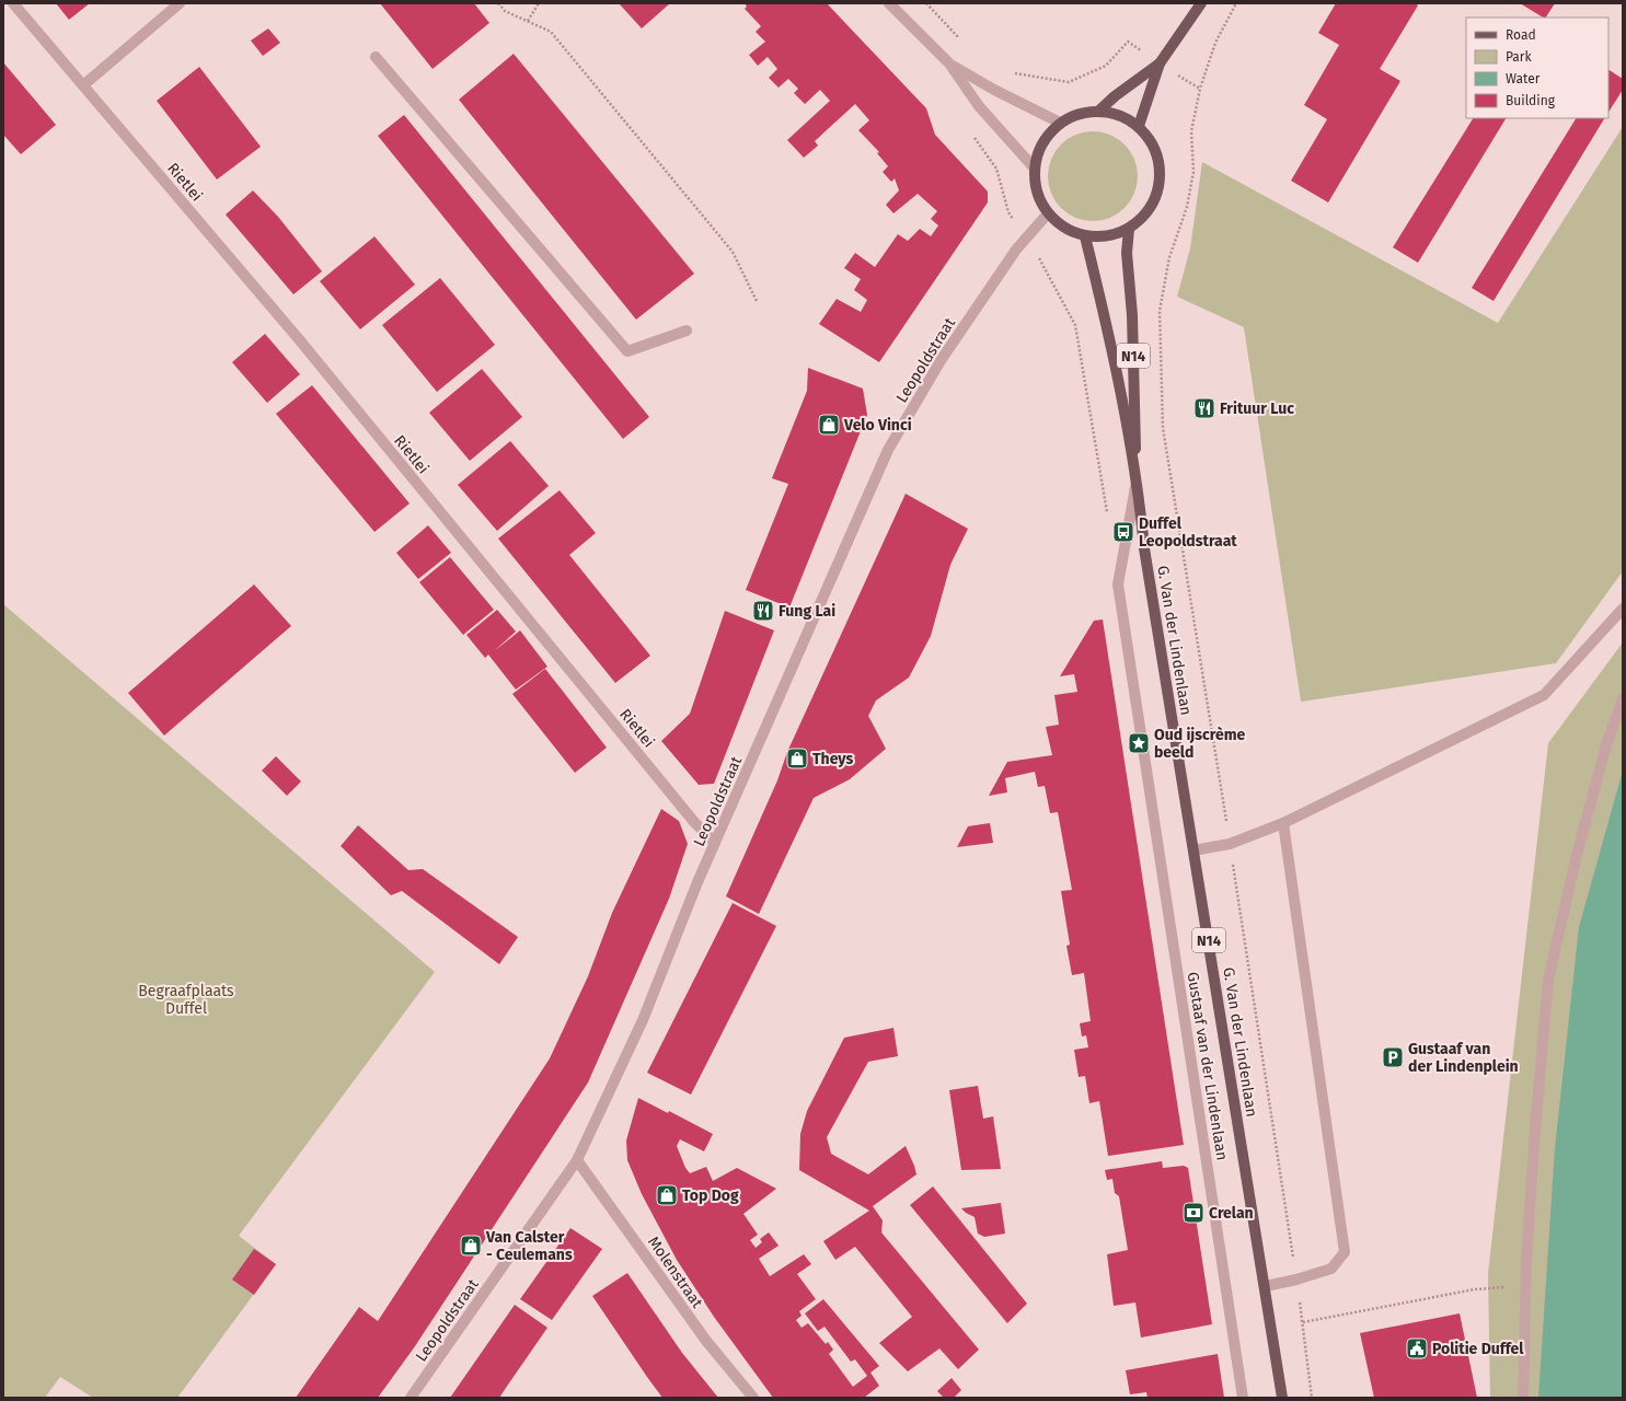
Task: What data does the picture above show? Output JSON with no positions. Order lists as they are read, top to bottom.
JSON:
{
  "streets": {
    "main road": ["N14", "G. Van der Lindenlaan"],
    "street": [
      "Rietlei",
      "Leopoldstraat",
      "Gustaaf van der Lindenlaan",
      "Molenstraat"
    ]
  },
  "crossings": [
    ["Rietlei", "Leopoldstraat"],
    ["N14", "Leopoldstraat"],
    ["N14", "G. Van der Lindenlaan"],
    ["N14", "Gustaaf van der Lindenlaan"],
    ["Leopoldstraat", "Molenstraat"],
    ["G. Van der Lindenlaan", "Gustaaf van der Lindenlaan"]
  ],
  "parks": ["Begraafplaats Duffel"],
  "places": {
    "restaurant": ["Frituur Luc", "Fung Lai"],
    "shop": [
      "Velo Vinci",
      "Theys",
      "Top Dog",
      "Van Calster - Ceulemans"
    ],
    "bus stop": ["Duffel Leopoldstraat"],
    "place": ["Oud ijscrème beeld"],
    "parking": ["Gustaaf van der Lindenplein"],
    "bank": ["Crelan"],
    "public building": ["Politie Duffel"]
  },
  "legend": [
    "Road",
    "Park",
    "Water",
    "Building"
  ]
}
